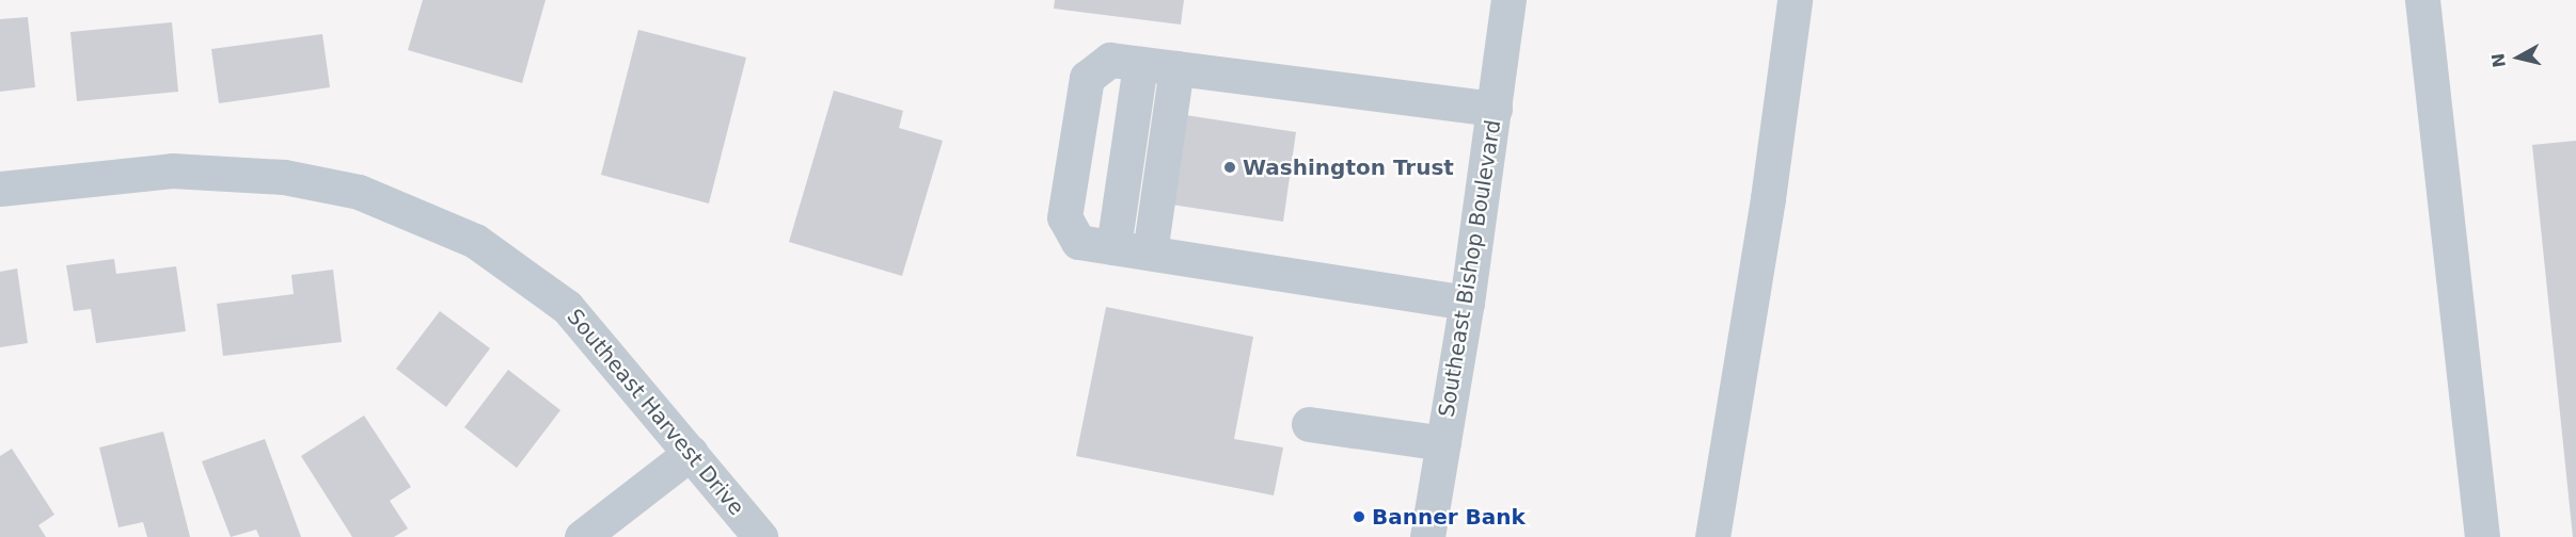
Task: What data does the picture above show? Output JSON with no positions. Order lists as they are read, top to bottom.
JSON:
{
  "streets": {
    "street": ["Southeast Bishop Boulevard", "Southeast Harvest Drive"]
  },
  "places": ["Washington Trust", "Banner Bank"],
  "north": "left"
}
